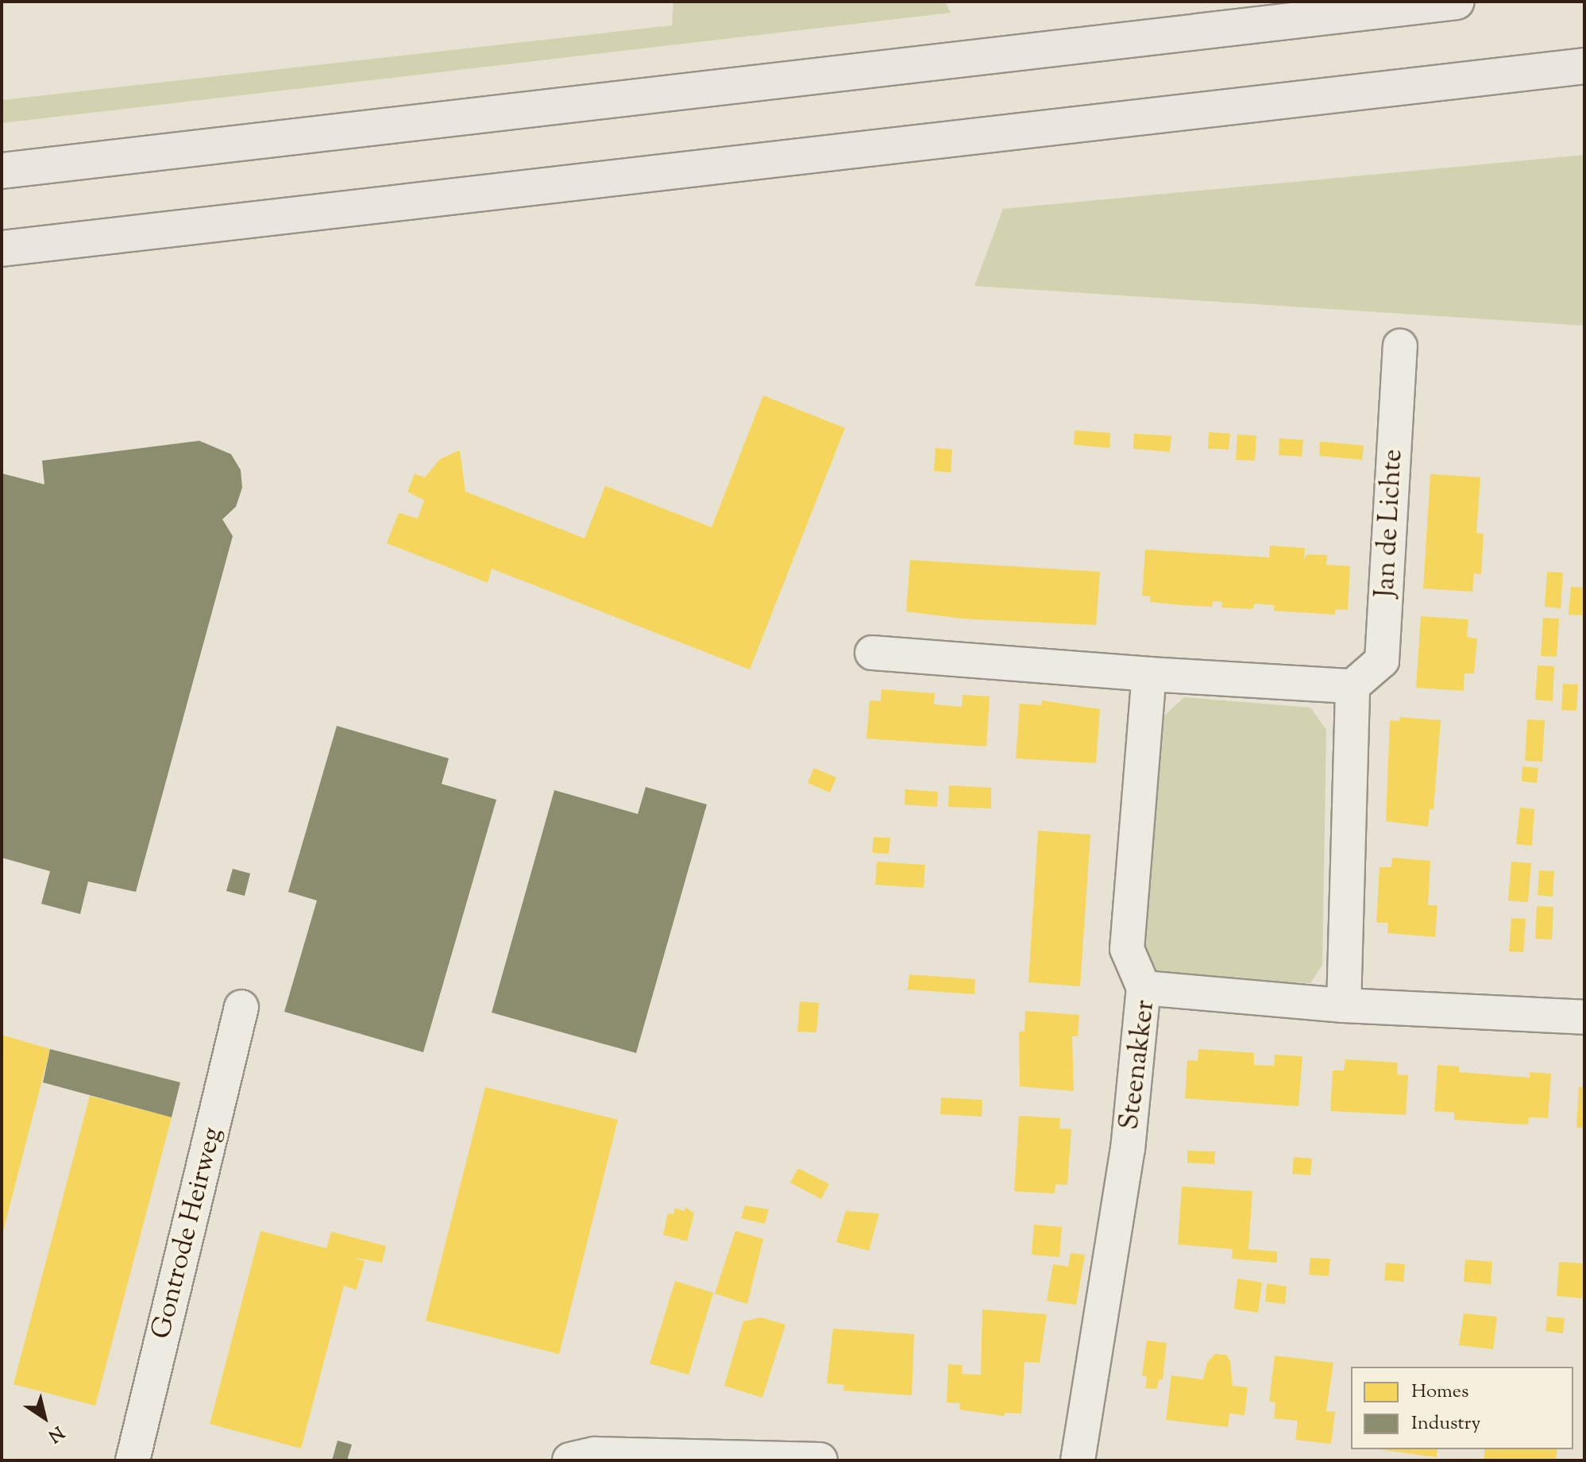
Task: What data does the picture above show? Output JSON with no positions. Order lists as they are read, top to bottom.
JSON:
{
  "streets": {
    "street": ["Jan de Lichte", "Steenakker", "Gontrode Heirweg"]
  },
  "legend": ["Homes", "Industry"],
  "north": "bottom right"
}
